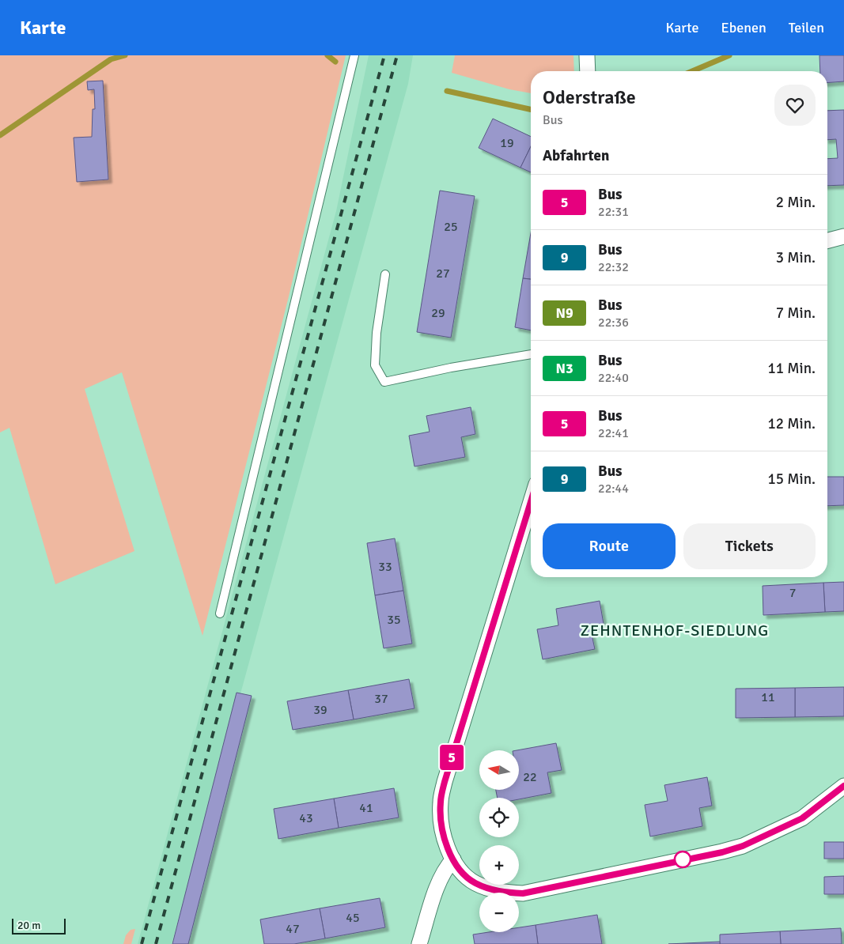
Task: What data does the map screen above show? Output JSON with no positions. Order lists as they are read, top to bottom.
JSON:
{
  "districts": ["ZEHNTENHOF-SIEDLUNG"],
  "lines": ["bus line 5"],
  "house_numbers": [
    "19",
    "25",
    "27",
    "29",
    "33",
    "7",
    "35",
    "11",
    "37",
    "39",
    "22",
    "41",
    "43",
    "45",
    "47"
  ],
  "scale_bar": "20 m",
  "north": "left",
  "page": {
    "header": "Karte",
    "nav": ["Karte", "Ebenen", "Teilen"],
    "on_map": "5",
    "heading": [
      ["Oderstraße", "Bus"],
      "Abfahrten"
    ],
    "list": [
      {
        "mark": "5",
        "name": "Bus",
        "note": "22:31",
        "value": "2 Min."
      },
      {
        "mark": "9",
        "name": "Bus",
        "note": "22:32",
        "value": "3 Min."
      },
      {
        "mark": "N9",
        "name": "Bus",
        "note": "22:36",
        "value": "7 Min."
      },
      {
        "mark": "N3",
        "name": "Bus",
        "note": "22:40",
        "value": "11 Min."
      },
      {
        "mark": "5",
        "name": "Bus",
        "note": "22:41",
        "value": "12 Min."
      },
      {
        "mark": "9",
        "name": "Bus",
        "note": "22:44",
        "value": "15 Min."
      }
    ],
    "buttons": ["Route", "Tickets"],
    "map_buttons": ["+", "−"],
    "scale": "20 m"
  }
}
